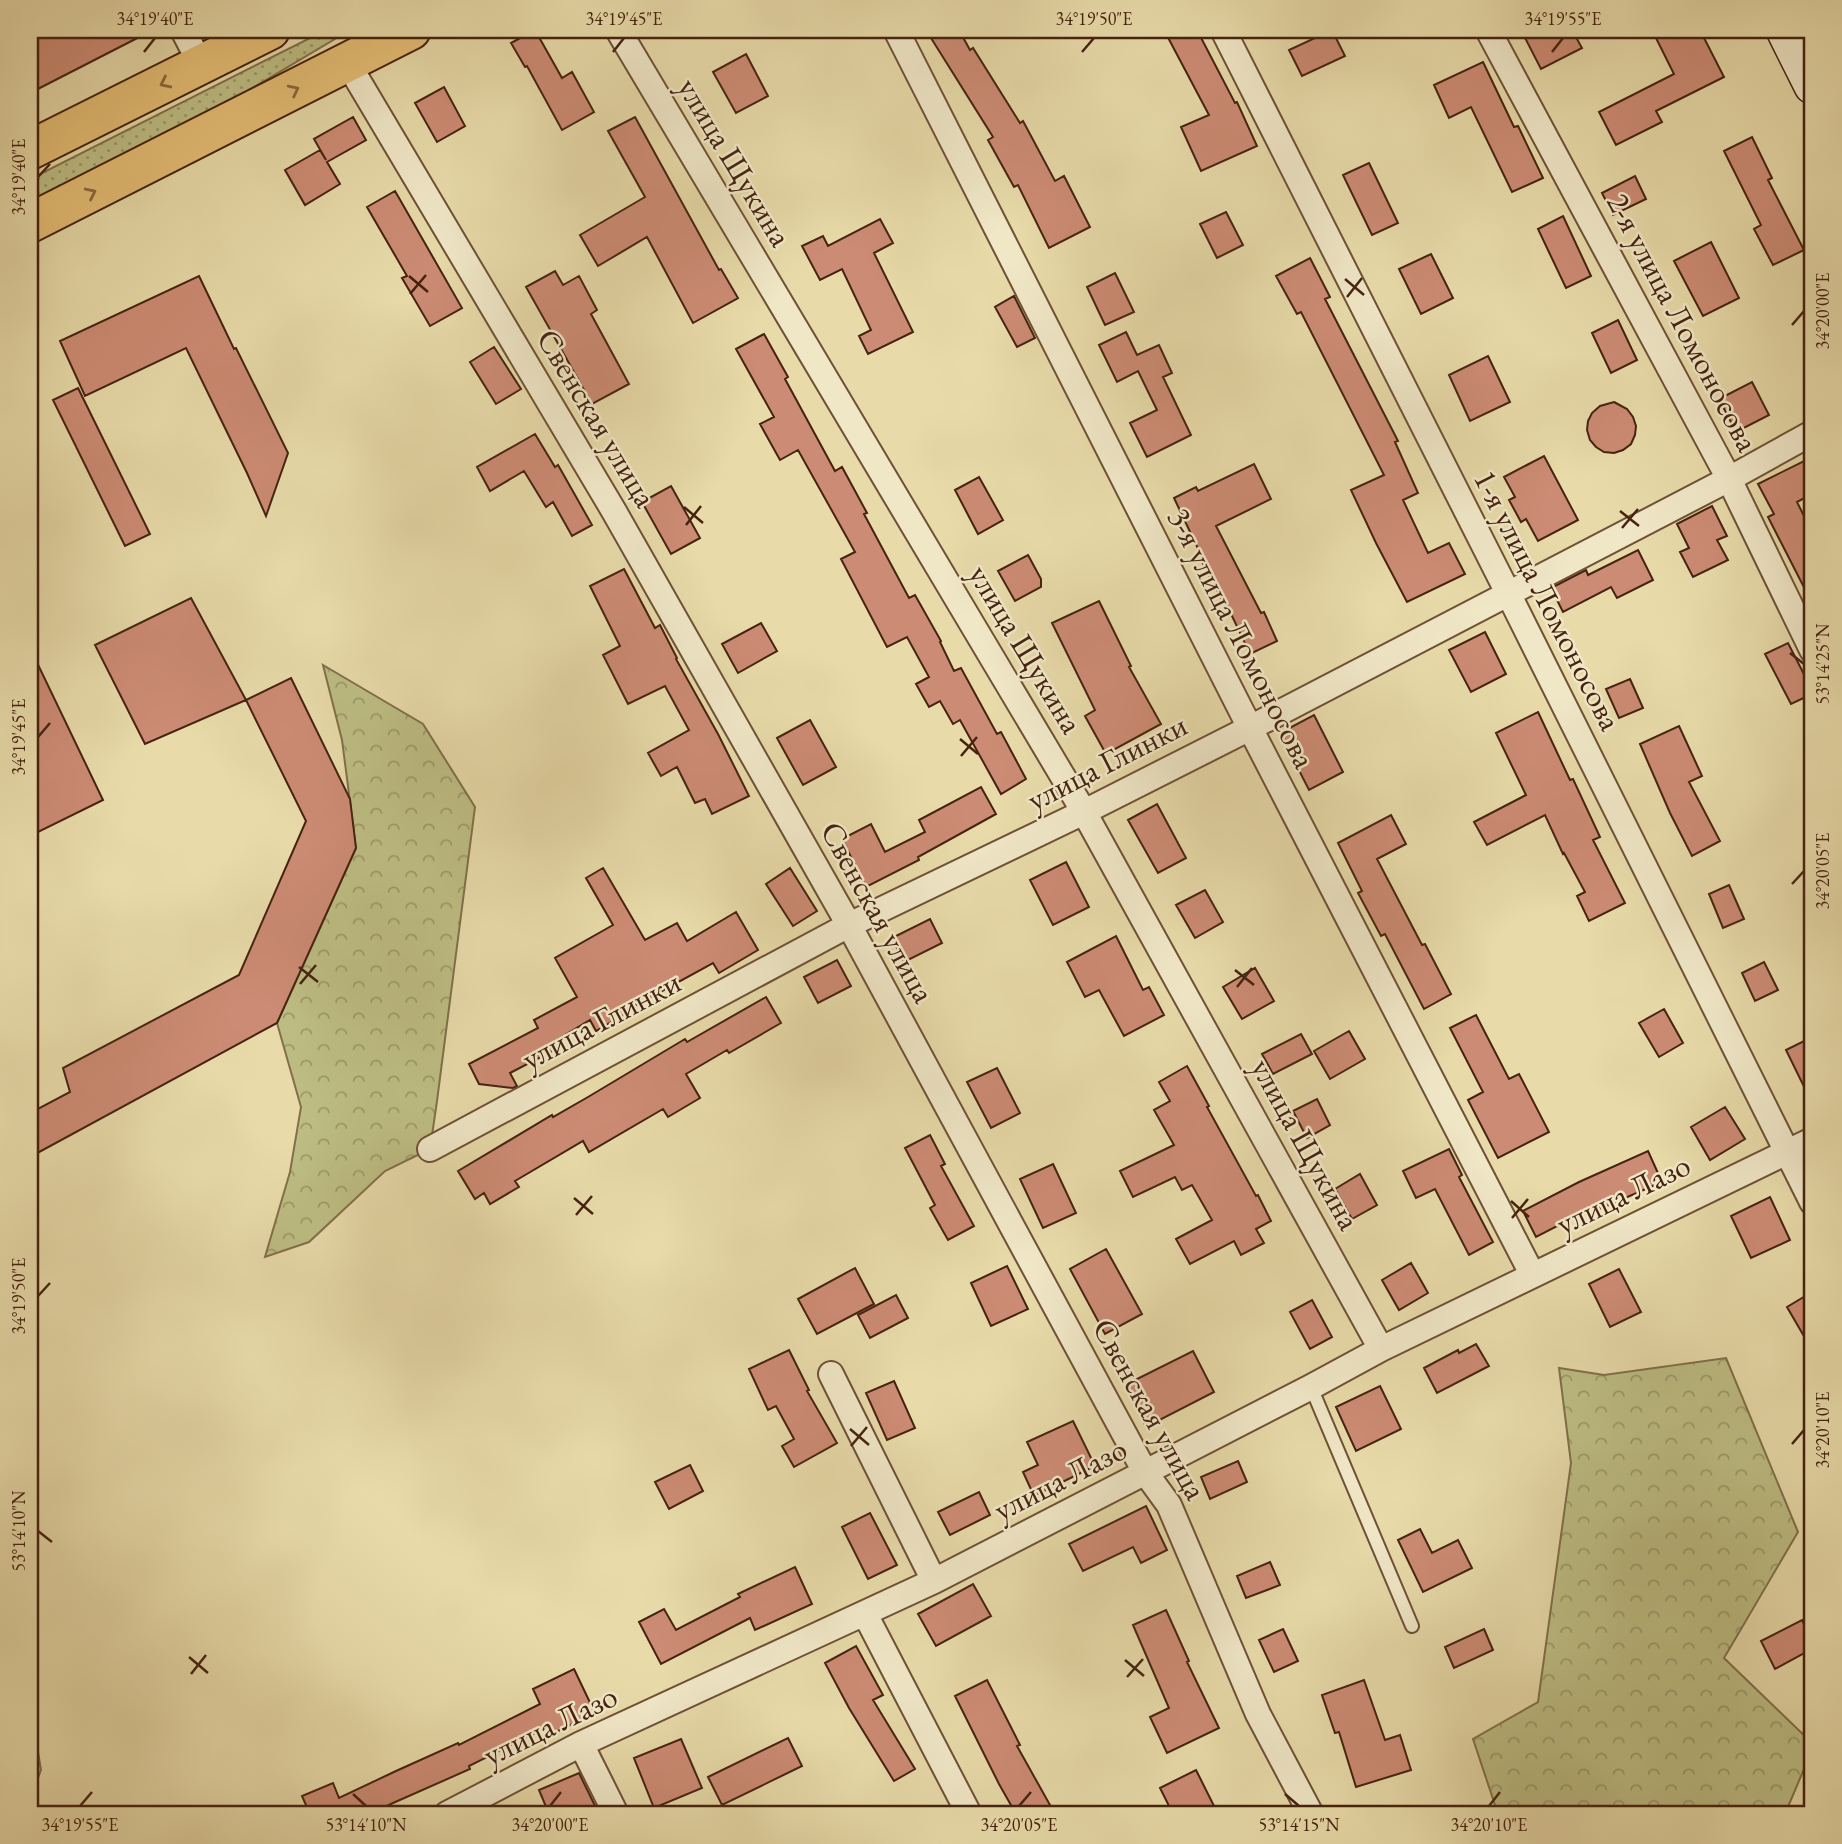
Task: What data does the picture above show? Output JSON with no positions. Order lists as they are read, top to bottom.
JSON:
{
  "streets": {
    "street": [
      "улица Щукина",
      "2-я улица Ломоносова",
      "Свенская улица",
      "1-я улица Ломоносова",
      "3-я улица Ломоносова",
      "улица Глинки",
      "улица Лазо"
    ]
  },
  "crossings": [
    ["улица Щукина", "улица Глинки"],
    ["улица Щукина", "улица Лазо"],
    ["2-я улица Ломоносова", "улица Глинки"],
    ["Свенская улица", "улица Глинки"],
    ["Свенская улица", "улица Лазо"],
    ["1-я улица Ломоносова", "улица Глинки"],
    ["1-я улица Ломоносова", "улица Лазо"],
    ["3-я улица Ломоносова", "улица Глинки"],
    ["3-я улица Ломоносова", "улица Лазо"]
  ],
  "coordinates": [
    "34°19'40\"E",
    "34°19'45\"E",
    "34°19'50\"E",
    "34°19'55\"E",
    "34°20'00\"E",
    "53°14'25\"N",
    "34°20'05\"E",
    "34°20'10\"E",
    "53°14'10\"N",
    "53°14'15\"N"
  ]
}
